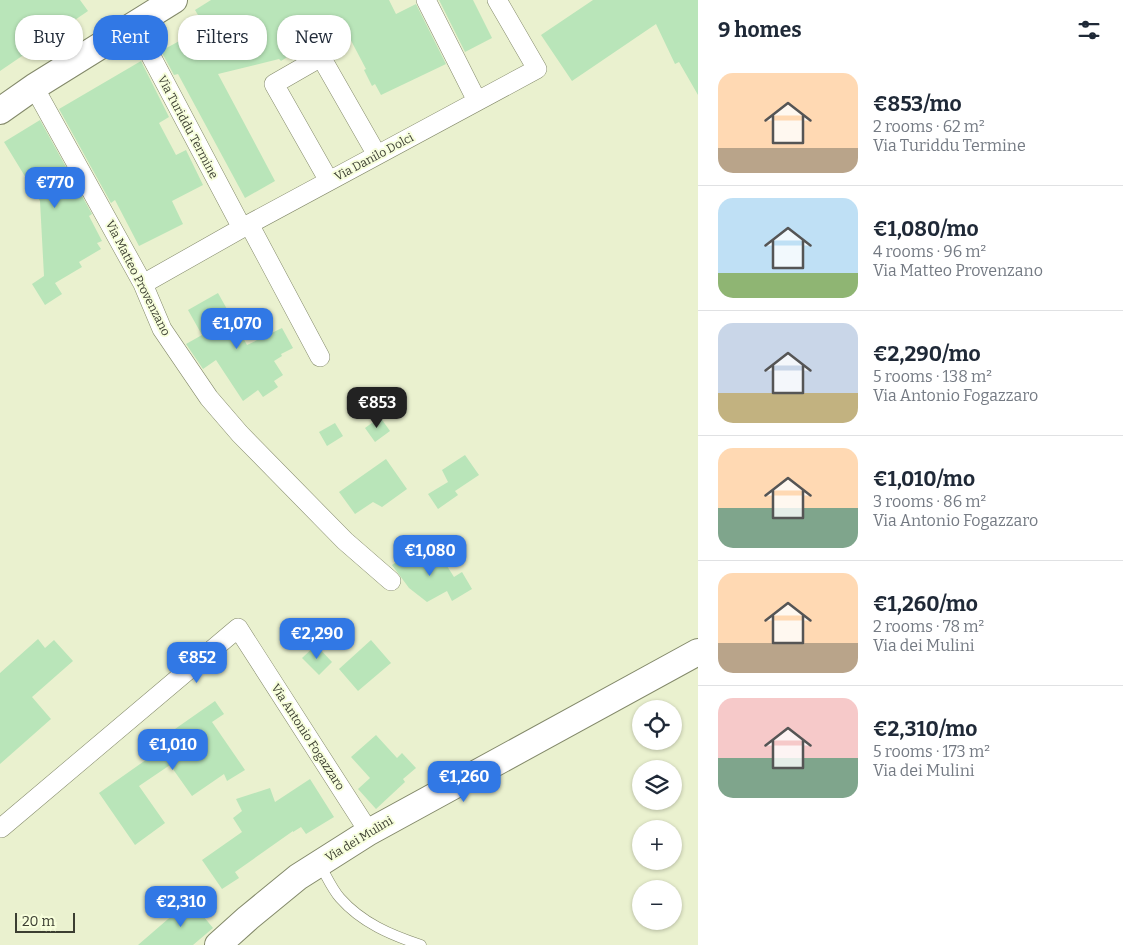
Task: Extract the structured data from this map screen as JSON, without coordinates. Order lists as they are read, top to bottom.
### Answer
{
  "streets": {
    "street": [
      "Via Turiddu Termine",
      "Via Danilo Dolci",
      "Via Matteo Provenzano",
      "Via Antonio Fogazzaro",
      "Via dei Mulini"
    ]
  },
  "crossings": [
    ["Via Turiddu Termine", "Via Danilo Dolci"],
    ["Via Danilo Dolci", "Via Matteo Provenzano"],
    ["Via Antonio Fogazzaro", "Via dei Mulini"]
  ],
  "scale_bar": "20 m",
  "page": {
    "heading": "9 homes",
    "chip": [
      "Buy",
      "Rent",
      "Filters",
      "New"
    ],
    "list": [
      {
        "name": "€853/mo",
        "note": "2 rooms · 62 m² · Via Turiddu Termine"
      },
      {
        "name": "€1,080/mo",
        "note": "4 rooms · 96 m² · Via Matteo Provenzano"
      },
      {
        "name": "€2,290/mo",
        "note": "5 rooms · 138 m² · Via Antonio Fogazzaro"
      },
      {
        "name": "€1,010/mo",
        "note": "3 rooms · 86 m² · Via Antonio Fogazzaro"
      },
      {
        "name": "€1,260/mo",
        "note": "2 rooms · 78 m² · Via dei Mulini"
      },
      {
        "name": "€2,310/mo",
        "note": "5 rooms · 173 m² · Via dei Mulini"
      }
    ],
    "price": [
      "€770",
      "€1,070",
      "€853",
      "€1,080",
      "€2,290",
      "€852",
      "€1,010",
      "€1,260",
      "€2,310"
    ],
    "map_buttons": ["+", "−"],
    "scale": "20 m"
  }
}
